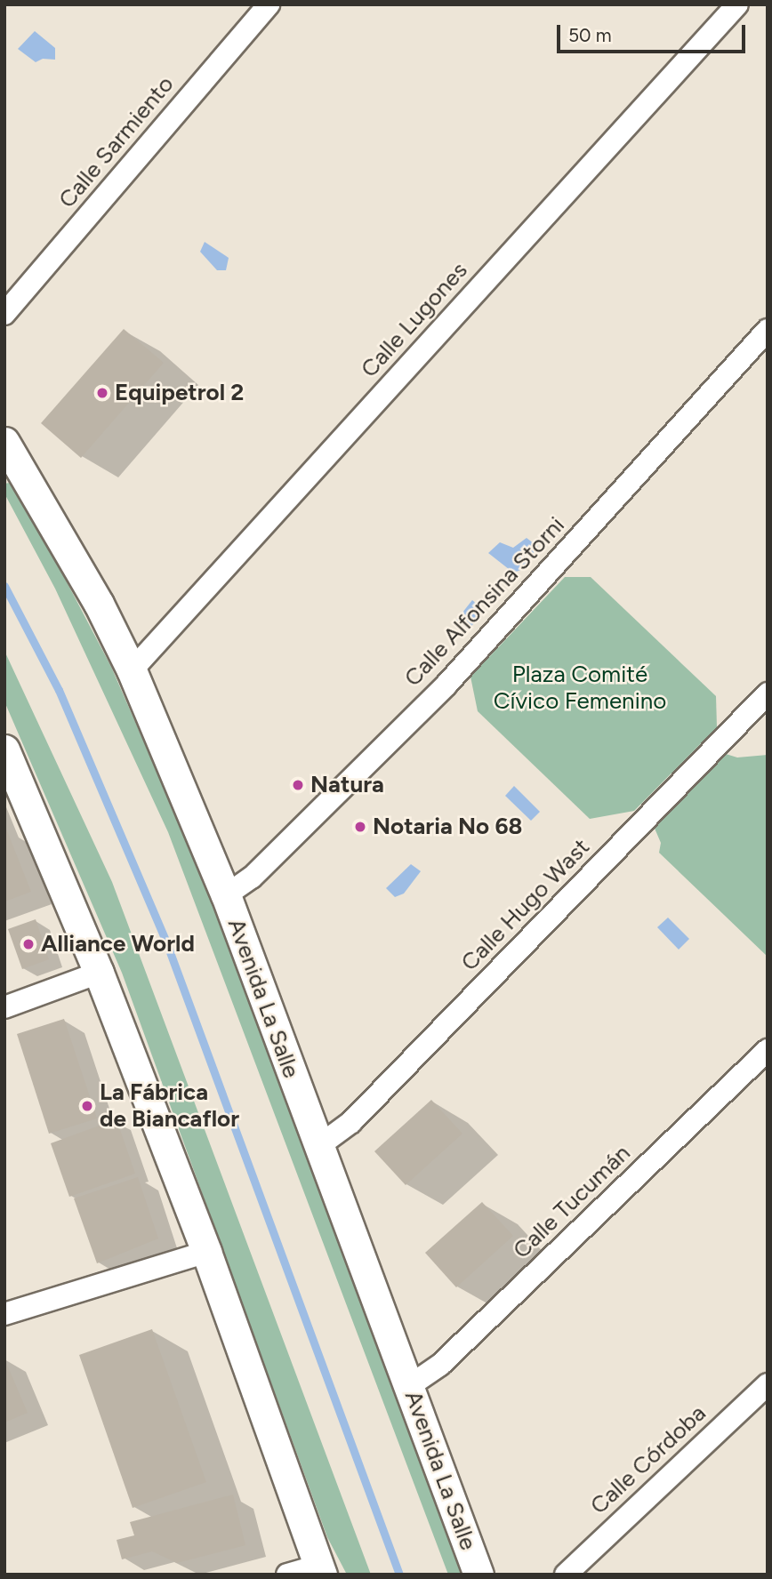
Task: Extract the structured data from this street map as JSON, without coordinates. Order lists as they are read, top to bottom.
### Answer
{
  "streets": {
    "main road": ["Avenida La Salle"],
    "street": [
      "Calle Sarmiento",
      "Calle Lugones",
      "Calle Alfonsina Storni",
      "Calle Hugo Wast",
      "Calle Tucumán",
      "Calle Córdoba"
    ]
  },
  "crossings": [
    ["Calle Lugones", "Avenida La Salle"],
    ["Calle Alfonsina Storni", "Avenida La Salle"],
    ["Calle Hugo Wast", "Avenida La Salle"],
    ["Avenida La Salle", "Calle Tucumán"]
  ],
  "parks": ["Plaza Comité Cívico Femenino"],
  "places": [
    "Equipetrol 2",
    "Natura",
    "Notaria No 68",
    "Alliance World",
    "La Fábrica de Biancaflor"
  ],
  "scale_bar": "50 m"
}
